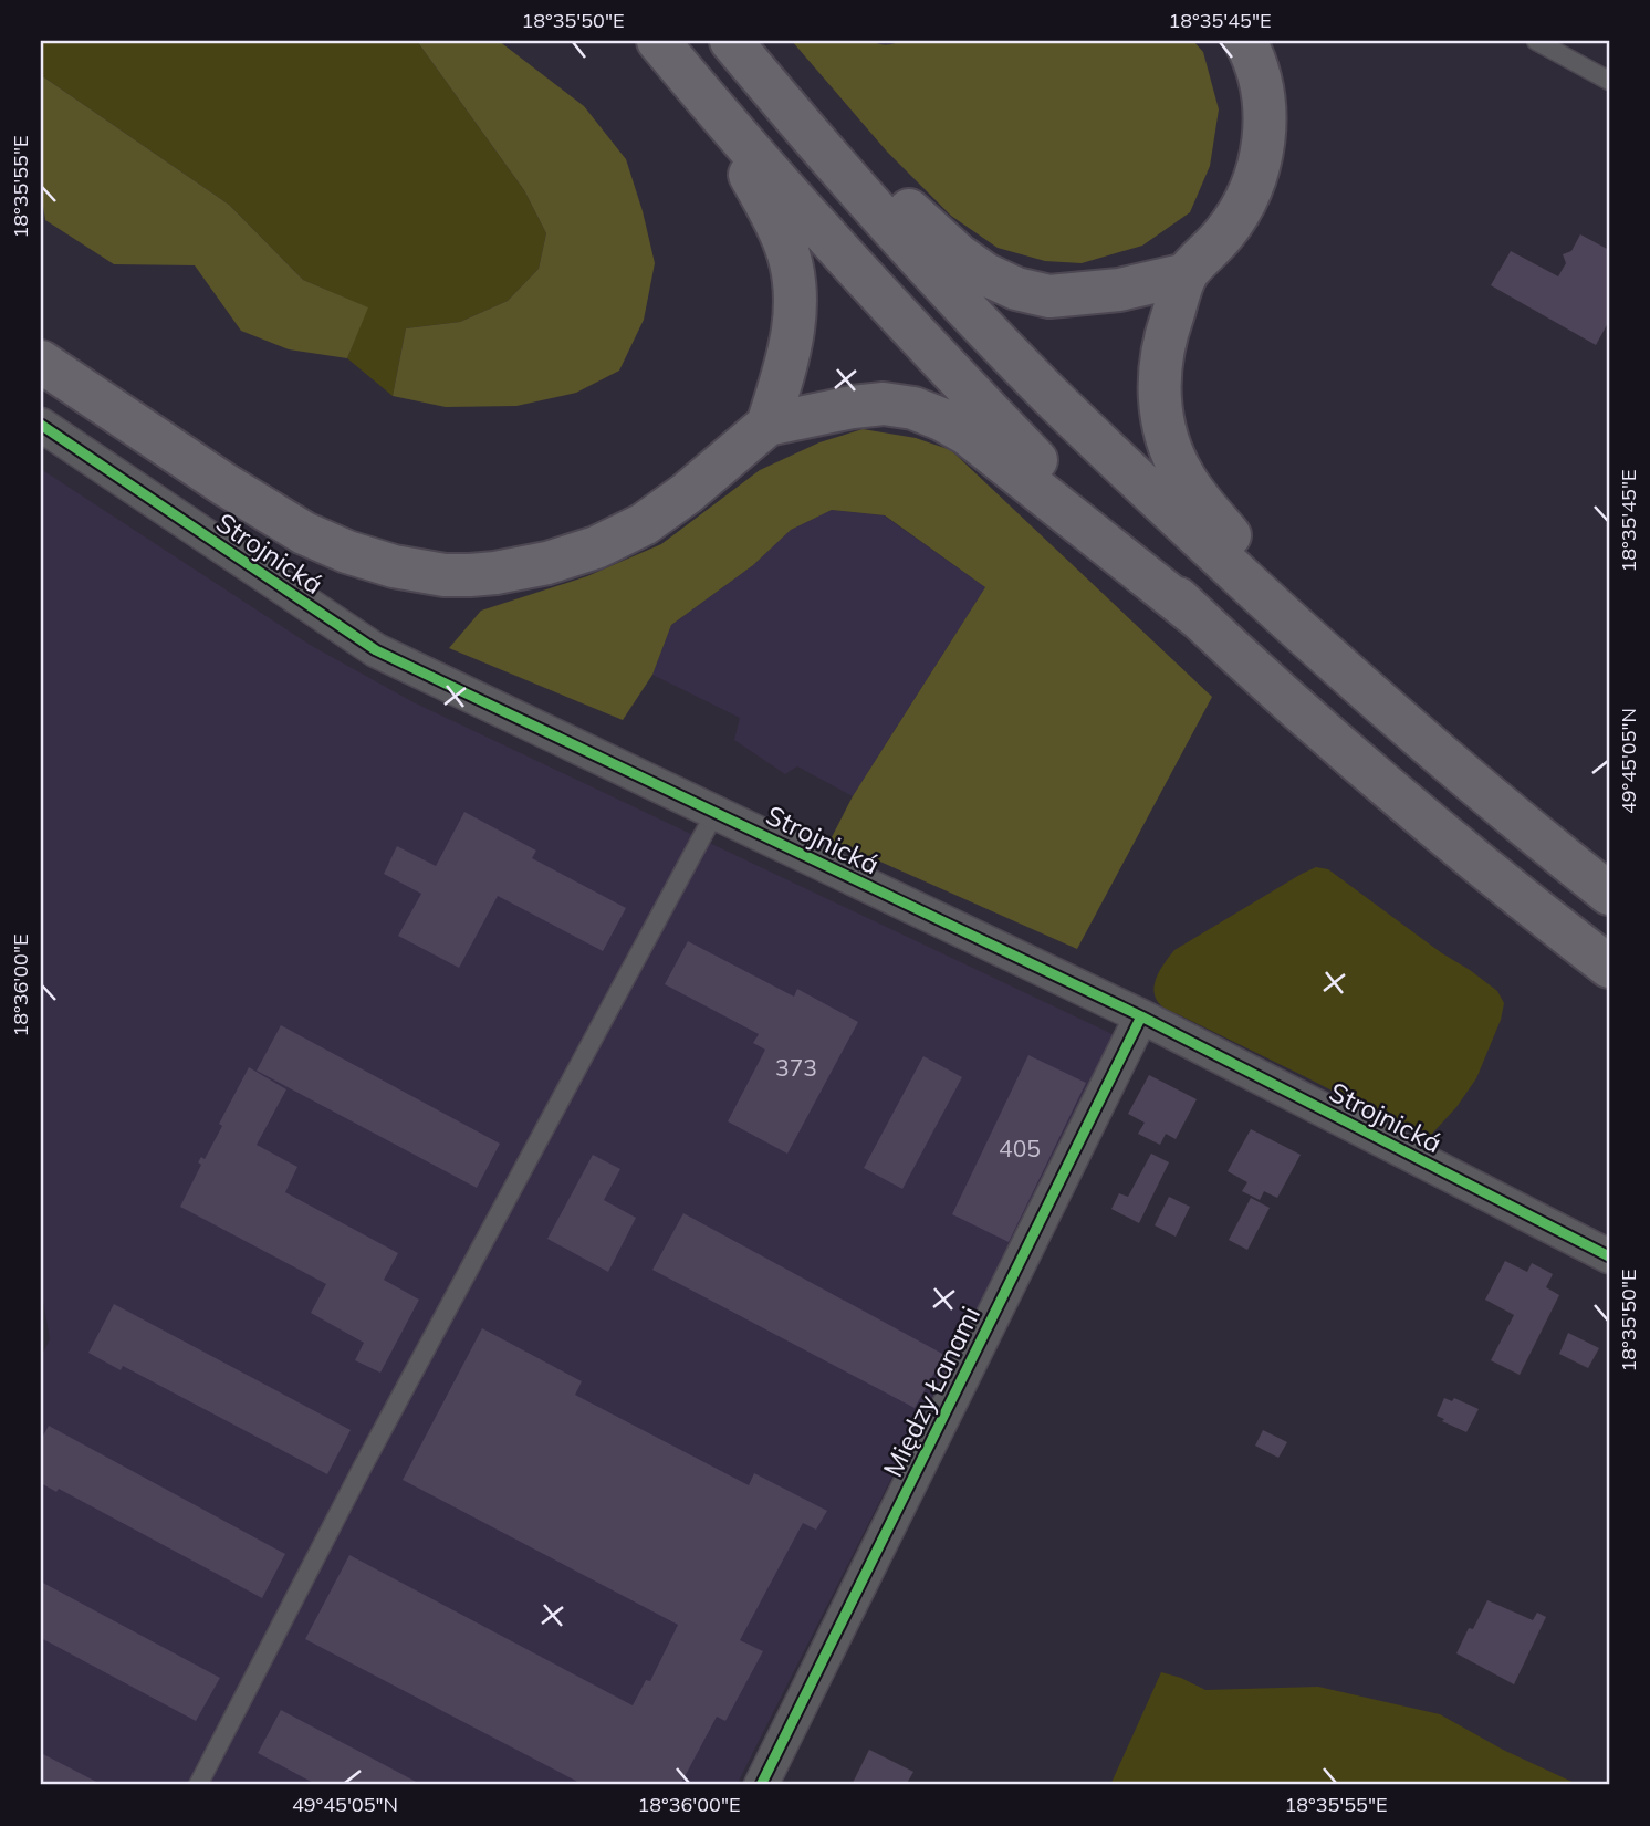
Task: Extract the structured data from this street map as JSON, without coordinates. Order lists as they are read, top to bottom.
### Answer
{
  "streets": {
    "street": ["Strojnická", "Między Łanami"]
  },
  "crossings": [
    ["Strojnická", "Między Łanami"]
  ],
  "house_numbers": ["373", "405"],
  "coordinates": [
    "18°35'50\"E",
    "18°35'45\"E",
    "18°35'55\"E",
    "49°45'05\"N",
    "18°36'00\"E"
  ]
}
